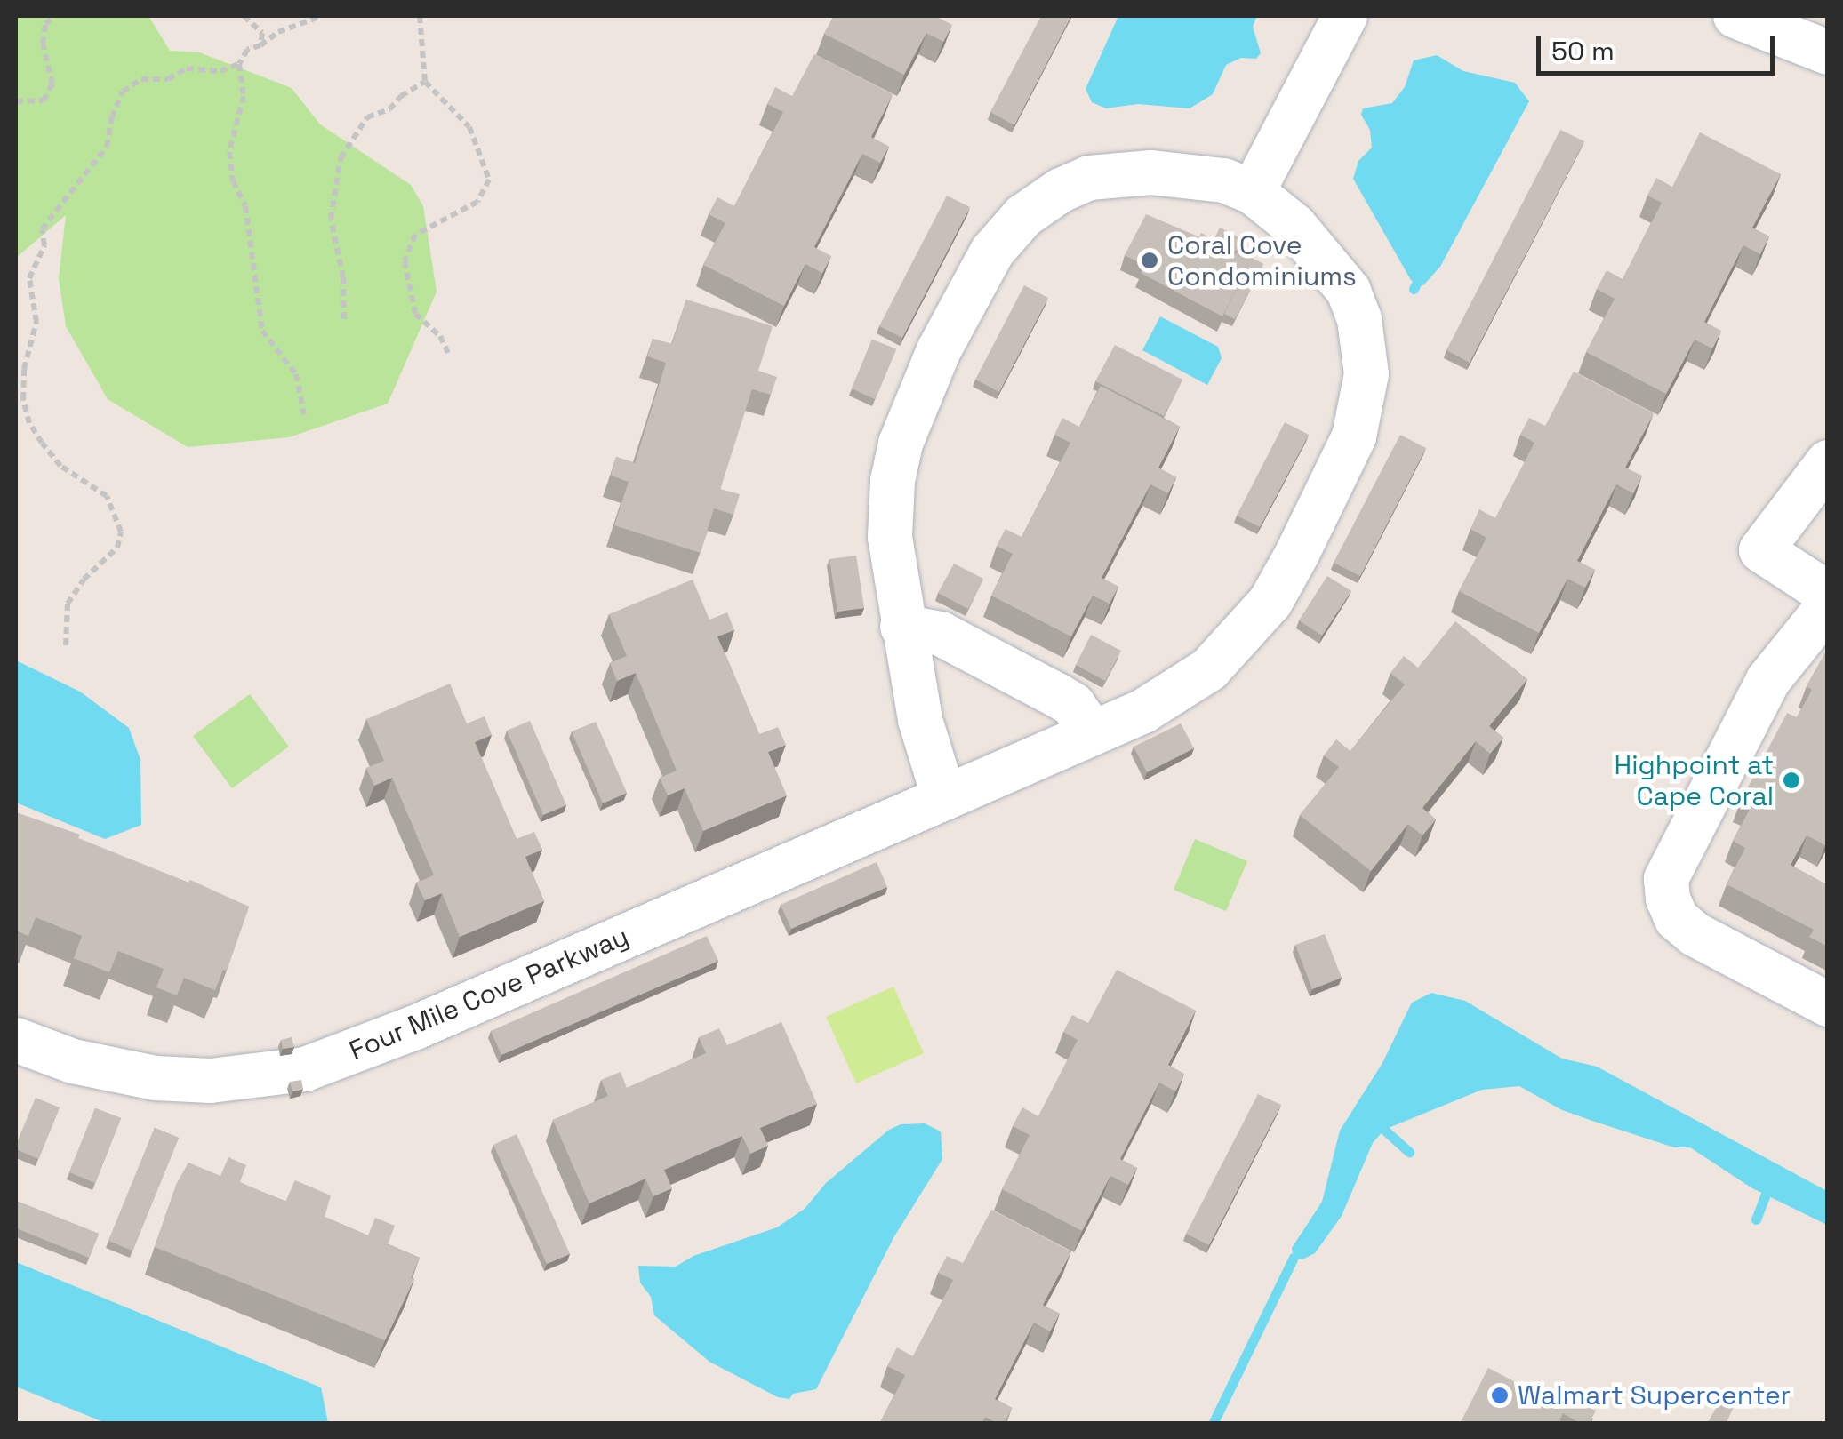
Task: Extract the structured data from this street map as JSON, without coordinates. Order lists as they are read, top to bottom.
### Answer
{
  "streets": {
    "street": ["Four Mile Cove Parkway"]
  },
  "places": ["Coral Cove Condominiums", "Highpoint at Cape Coral", "Walmart Supercenter"],
  "scale_bar": "50 m"
}
